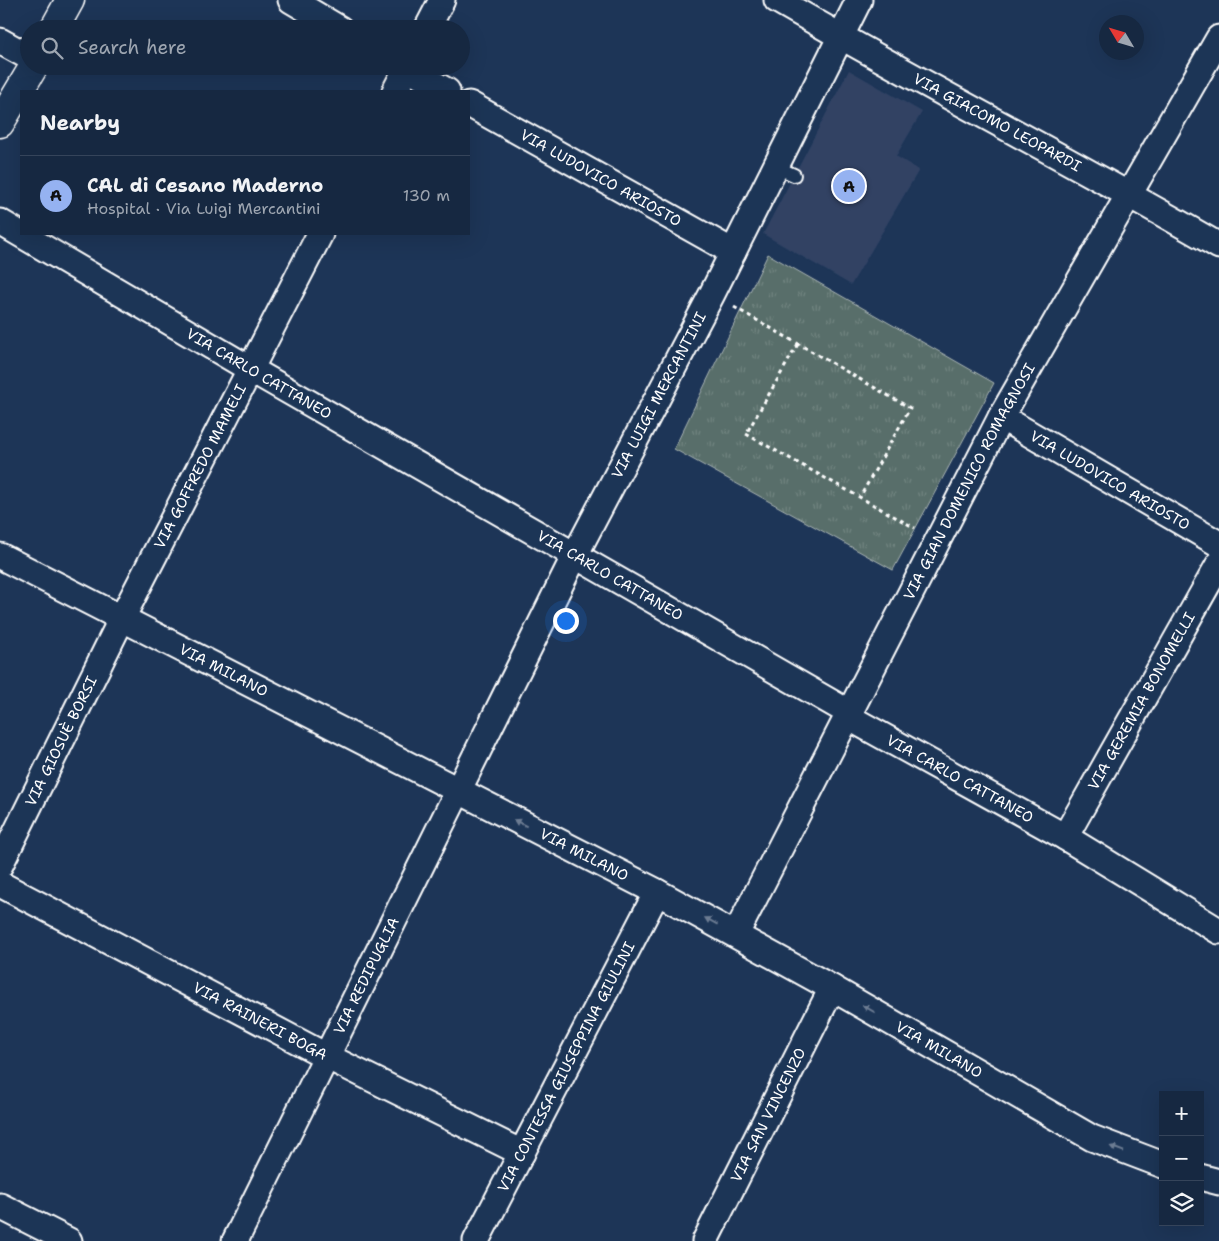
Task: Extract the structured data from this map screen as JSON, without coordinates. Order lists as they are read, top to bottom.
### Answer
{
  "streets": {
    "street": [
      "VIA GIACOMO LEOPARDI",
      "VIA LUDOVICO ARIOSTO",
      "VIA CARLO CATTANEO",
      "VIA LUIGI MERCANTINI",
      "VIA GOFFREDO MAMELI",
      "VIA GIAN DOMENICO ROMAGNOSI",
      "VIA MILANO",
      "VIA GEREMIA BONOMELLI",
      "VIA GIOSUÈ BORSI",
      "VIA REDIPUGLIA",
      "VIA RAINERI BOGA",
      "VIA CONTESSA GIUSEPPINA GIULINI",
      "VIA SAN VINCENZO"
    ]
  },
  "crossings": [
    ["VIA GIACOMO LEOPARDI", "VIA LUIGI MERCANTINI"],
    ["VIA GIACOMO LEOPARDI", "VIA GIAN DOMENICO ROMAGNOSI"],
    ["VIA LUDOVICO ARIOSTO", "VIA LUIGI MERCANTINI"],
    ["VIA LUDOVICO ARIOSTO", "VIA GIAN DOMENICO ROMAGNOSI"],
    ["VIA CARLO CATTANEO", "VIA LUIGI MERCANTINI"],
    ["VIA CARLO CATTANEO", "VIA GOFFREDO MAMELI"],
    ["VIA CARLO CATTANEO", "VIA GIAN DOMENICO ROMAGNOSI"],
    ["VIA CARLO CATTANEO", "VIA GEREMIA BONOMELLI"],
    ["VIA LUIGI MERCANTINI", "VIA MILANO"],
    ["VIA LUIGI MERCANTINI", "VIA REDIPUGLIA"],
    ["VIA GOFFREDO MAMELI", "VIA MILANO"],
    ["VIA GOFFREDO MAMELI", "VIA GIOSUÈ BORSI"],
    ["VIA GIAN DOMENICO ROMAGNOSI", "VIA MILANO"],
    ["VIA MILANO", "VIA GIOSUÈ BORSI"],
    ["VIA MILANO", "VIA REDIPUGLIA"],
    ["VIA MILANO", "VIA CONTESSA GIUSEPPINA GIULINI"],
    ["VIA MILANO", "VIA SAN VINCENZO"],
    ["VIA REDIPUGLIA", "VIA RAINERI BOGA"],
    ["VIA RAINERI BOGA", "VIA CONTESSA GIUSEPPINA GIULINI"]
  ],
  "one_way": ["VIA MILANO"],
  "north": "top left",
  "page": {
    "search": "Search here",
    "heading": "Nearby",
    "list": [
      {
        "mark": "A",
        "name": "CAL di Cesano Maderno",
        "note": "Hospital · Via Luigi Mercantini",
        "value": "130 m"
      }
    ],
    "pins": "A",
    "map_buttons": ["+", "−"]
  }
}
